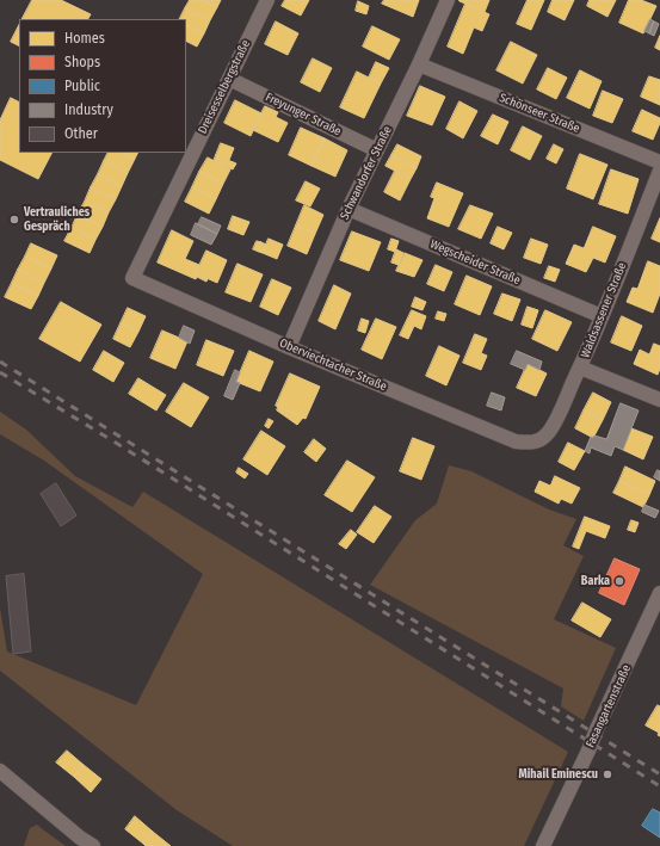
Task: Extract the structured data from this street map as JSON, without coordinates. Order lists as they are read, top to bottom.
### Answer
{
  "streets": {
    "street": [
      "Dreisesselbergstraße",
      "Schönseer Straße",
      "Freyunger Straße",
      "Schwandorfer Straße",
      "Wegscheider Straße",
      "Waldsassener Straße",
      "Oberviechtacher Straße",
      "Fasangartenstraße"
    ]
  },
  "crossings": [
    ["Dreisesselbergstraße", "Freyunger Straße"],
    ["Dreisesselbergstraße", "Oberviechtacher Straße"],
    ["Schönseer Straße", "Schwandorfer Straße"],
    ["Freyunger Straße", "Schwandorfer Straße"],
    ["Schwandorfer Straße", "Wegscheider Straße"],
    ["Schwandorfer Straße", "Oberviechtacher Straße"],
    ["Wegscheider Straße", "Waldsassener Straße"],
    ["Waldsassener Straße", "Oberviechtacher Straße"]
  ],
  "places": ["Vertrauliches Gespräch", "Barka", "Mihail Eminescu"],
  "legend": [
    "Homes",
    "Shops",
    "Public",
    "Industry",
    "Other"
  ]
}
